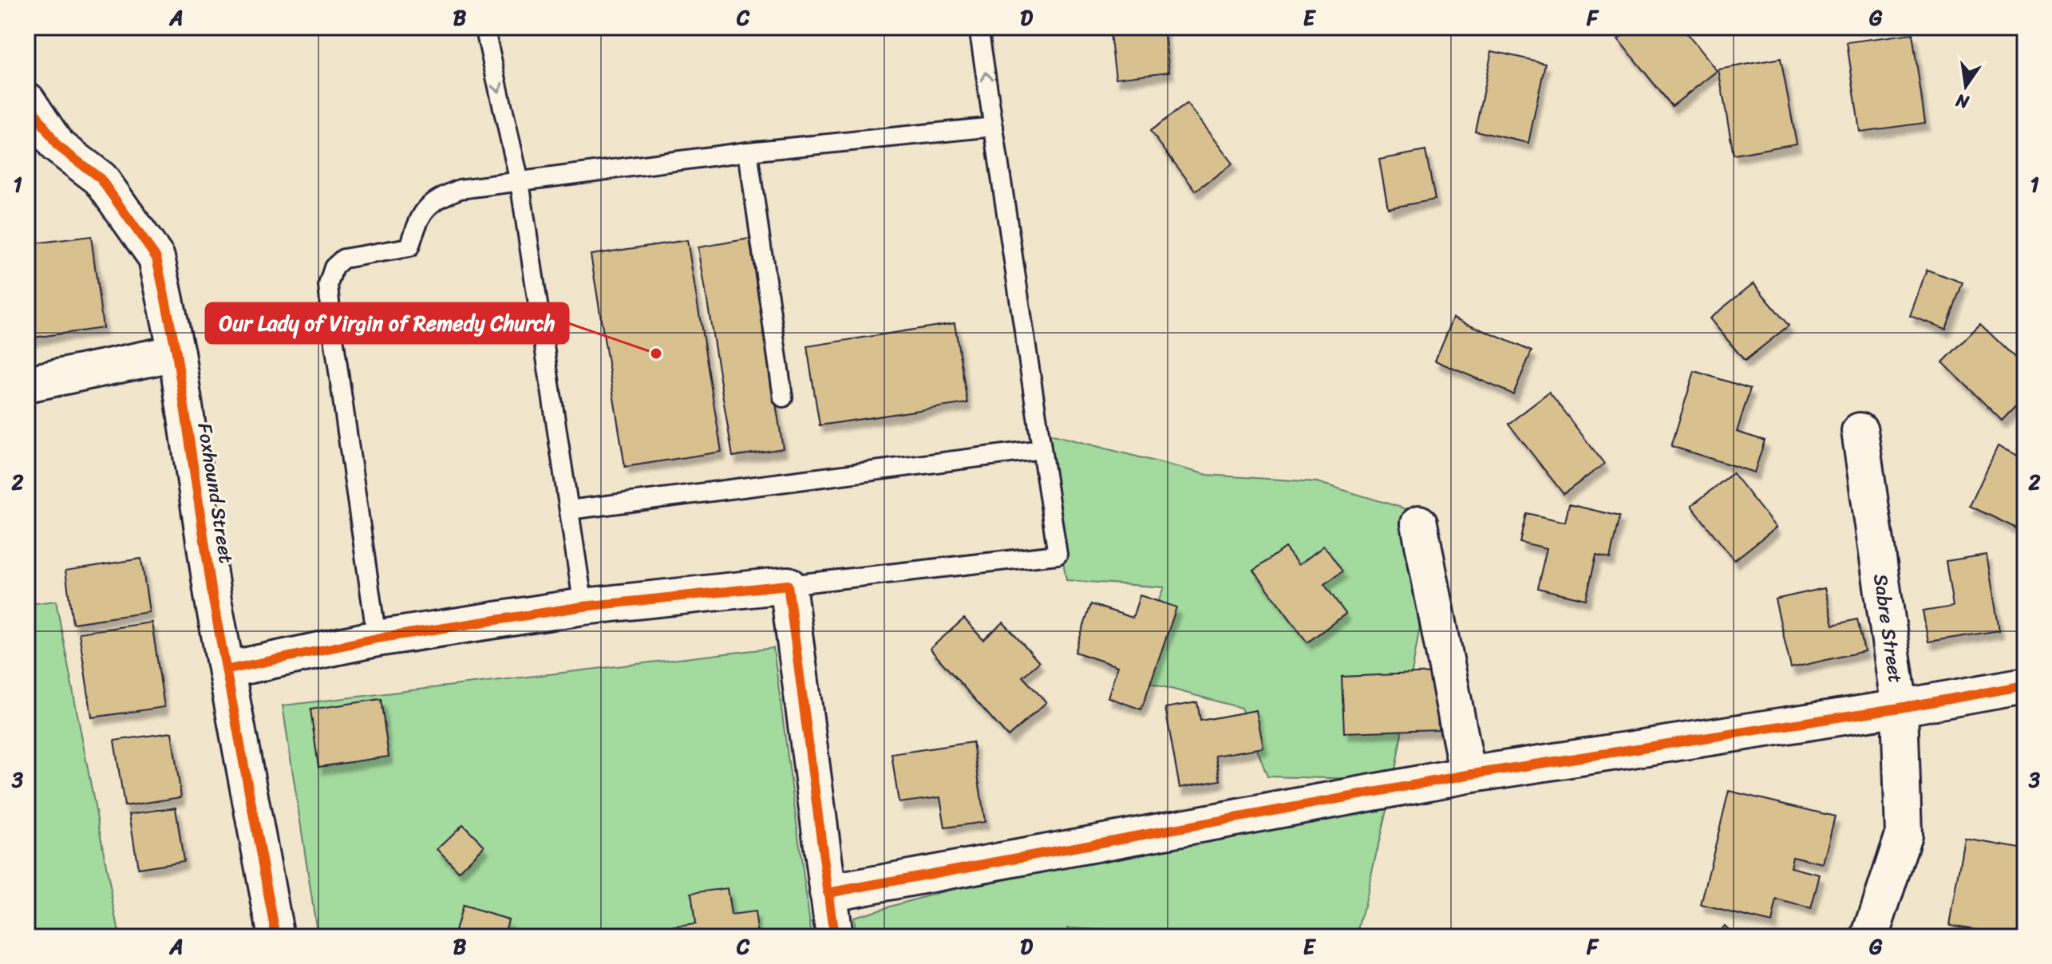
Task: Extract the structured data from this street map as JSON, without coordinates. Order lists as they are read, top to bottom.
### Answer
{
  "streets": {
    "street": ["Foxhound Street", "Sabre Street"]
  },
  "places": ["Our Lady of Virgin of Remedy Church"],
  "north": "bottom",
  "grid": {
    "columns": [
      "A",
      "B",
      "C",
      "D",
      "E",
      "F",
      "G"
    ],
    "rows": ["1", "2", "3"]
  }
}
